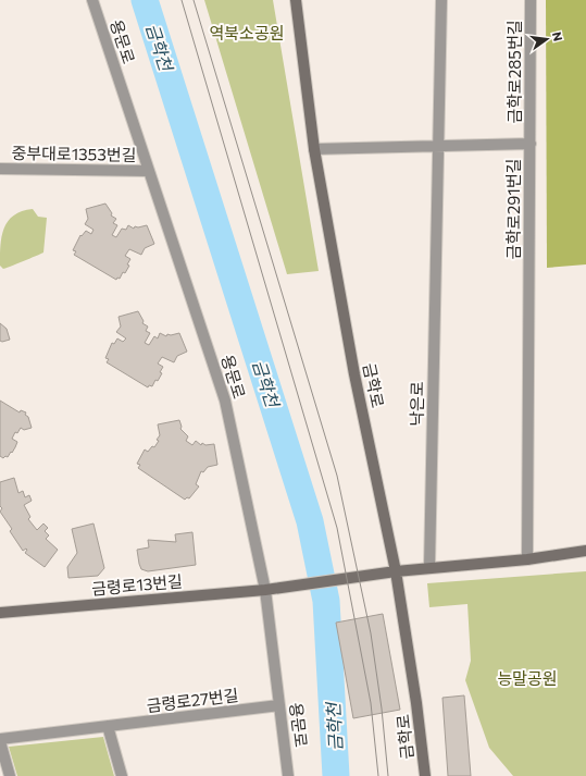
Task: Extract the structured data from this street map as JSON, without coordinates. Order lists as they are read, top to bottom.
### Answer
{
  "streets": {
    "main road": ["금학로", "금령로13번길"],
    "street": [
      "용문로",
      "금학로285번길",
      "중부대로1353번길",
      "금학로291번길",
      "낙은로",
      "금령로27번길"
    ]
  },
  "crossings": [
    ["용문로", "중부대로1353번길"],
    ["용문로", "금령로13번길"],
    ["용문로", "금령로27번길"],
    ["금학로285번길", "금학로291번길"],
    ["금학로291번길", "금학로"],
    ["금학로291번길", "낙은로"],
    ["금학로", "금령로13번길"]
  ],
  "water": ["금학천"],
  "parks": ["역북소공원", "능말공원"],
  "north": "right"
}
